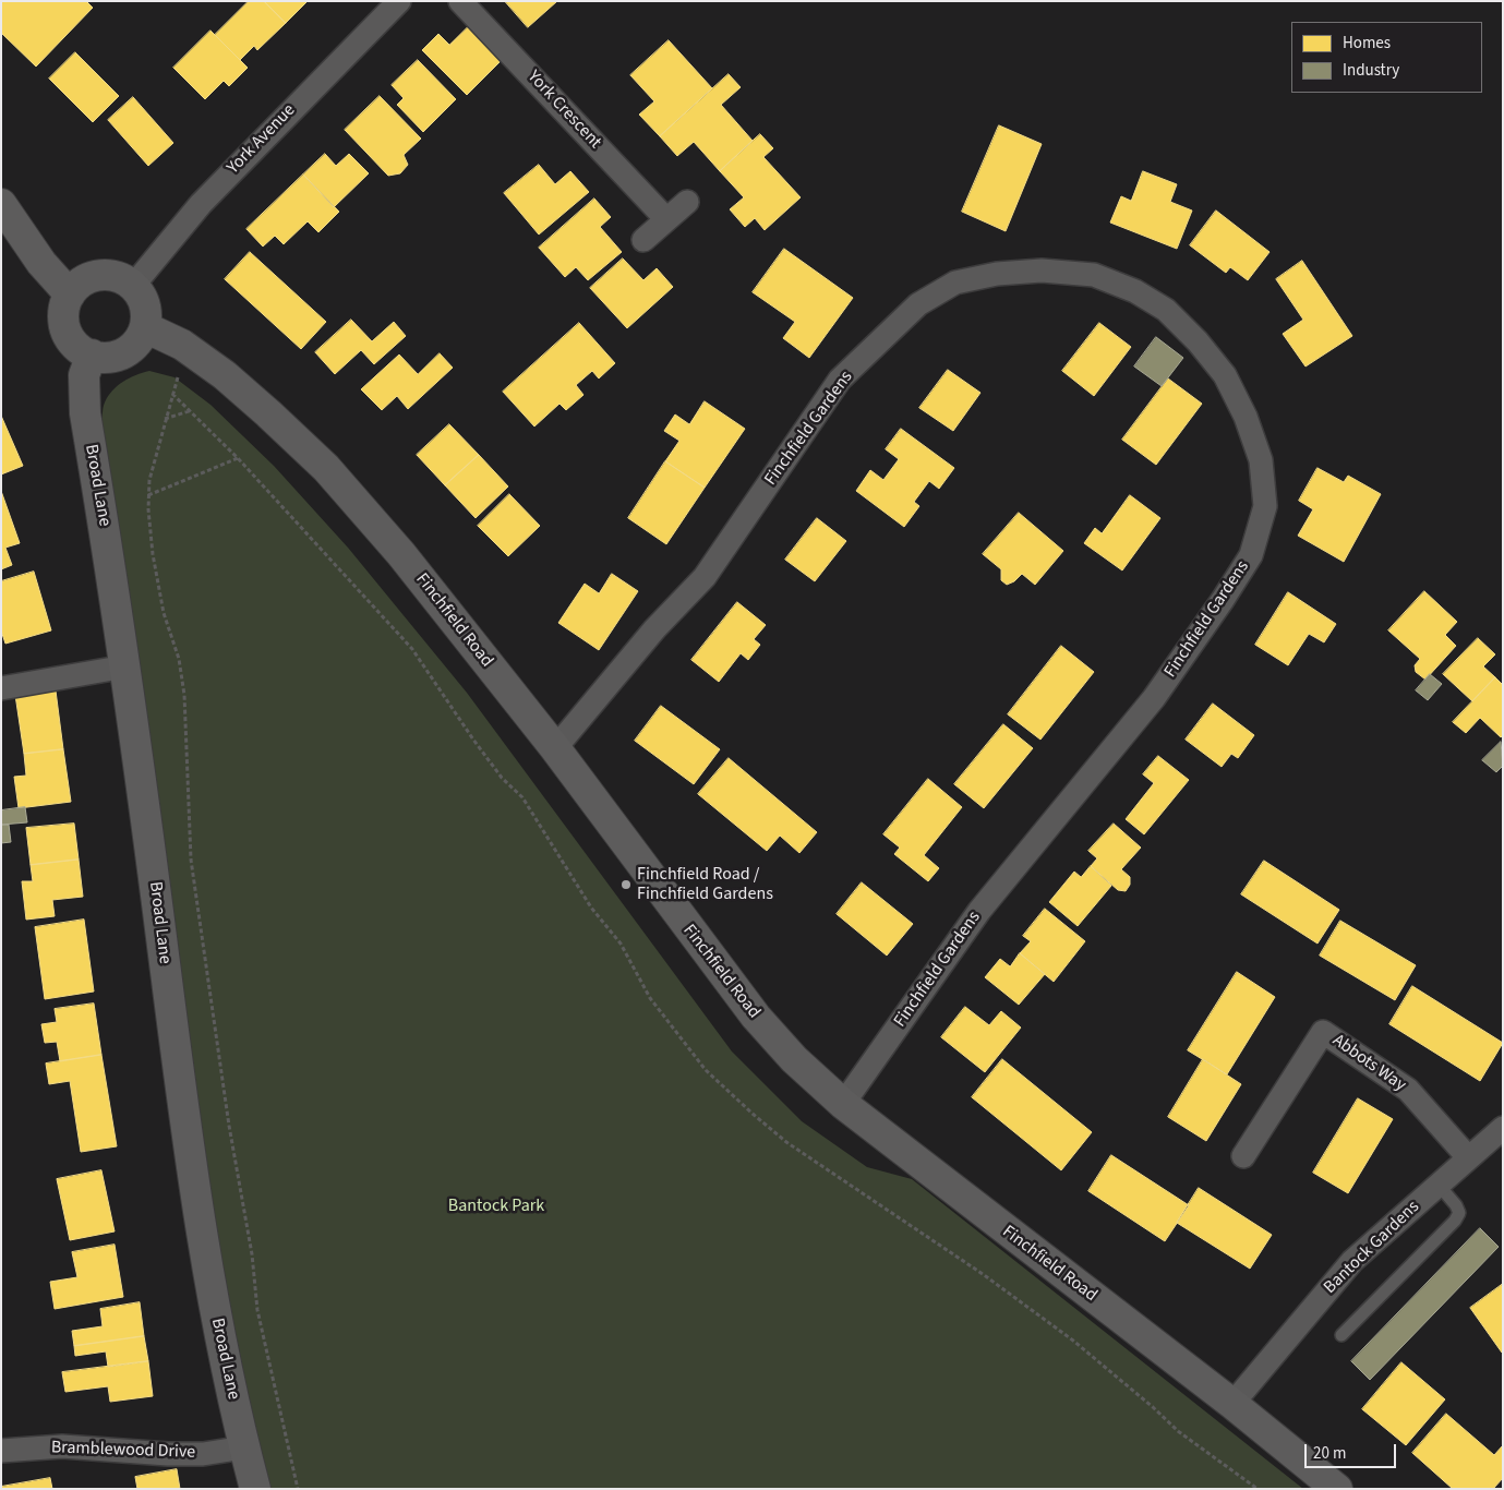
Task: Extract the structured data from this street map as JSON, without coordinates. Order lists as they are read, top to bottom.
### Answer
{
  "streets": {
    "street": [
      "York Crescent",
      "York Avenue",
      "Finchfield Gardens",
      "Broad Lane",
      "Finchfield Road",
      "Abbots Way",
      "Bantock Gardens",
      "Bramblewood Drive"
    ]
  },
  "crossings": [
    ["York Avenue", "Broad Lane"],
    ["York Avenue", "Finchfield Road"],
    ["Finchfield Gardens", "Finchfield Road"],
    ["Broad Lane", "Finchfield Road"],
    ["Broad Lane", "Bramblewood Drive"],
    ["Finchfield Road", "Bantock Gardens"],
    ["Abbots Way", "Bantock Gardens"]
  ],
  "parks": ["Bantock Park"],
  "places": ["Finchfield Road / Finchfield Gardens"],
  "legend": ["Homes", "Industry"],
  "scale_bar": "20 m"
}
